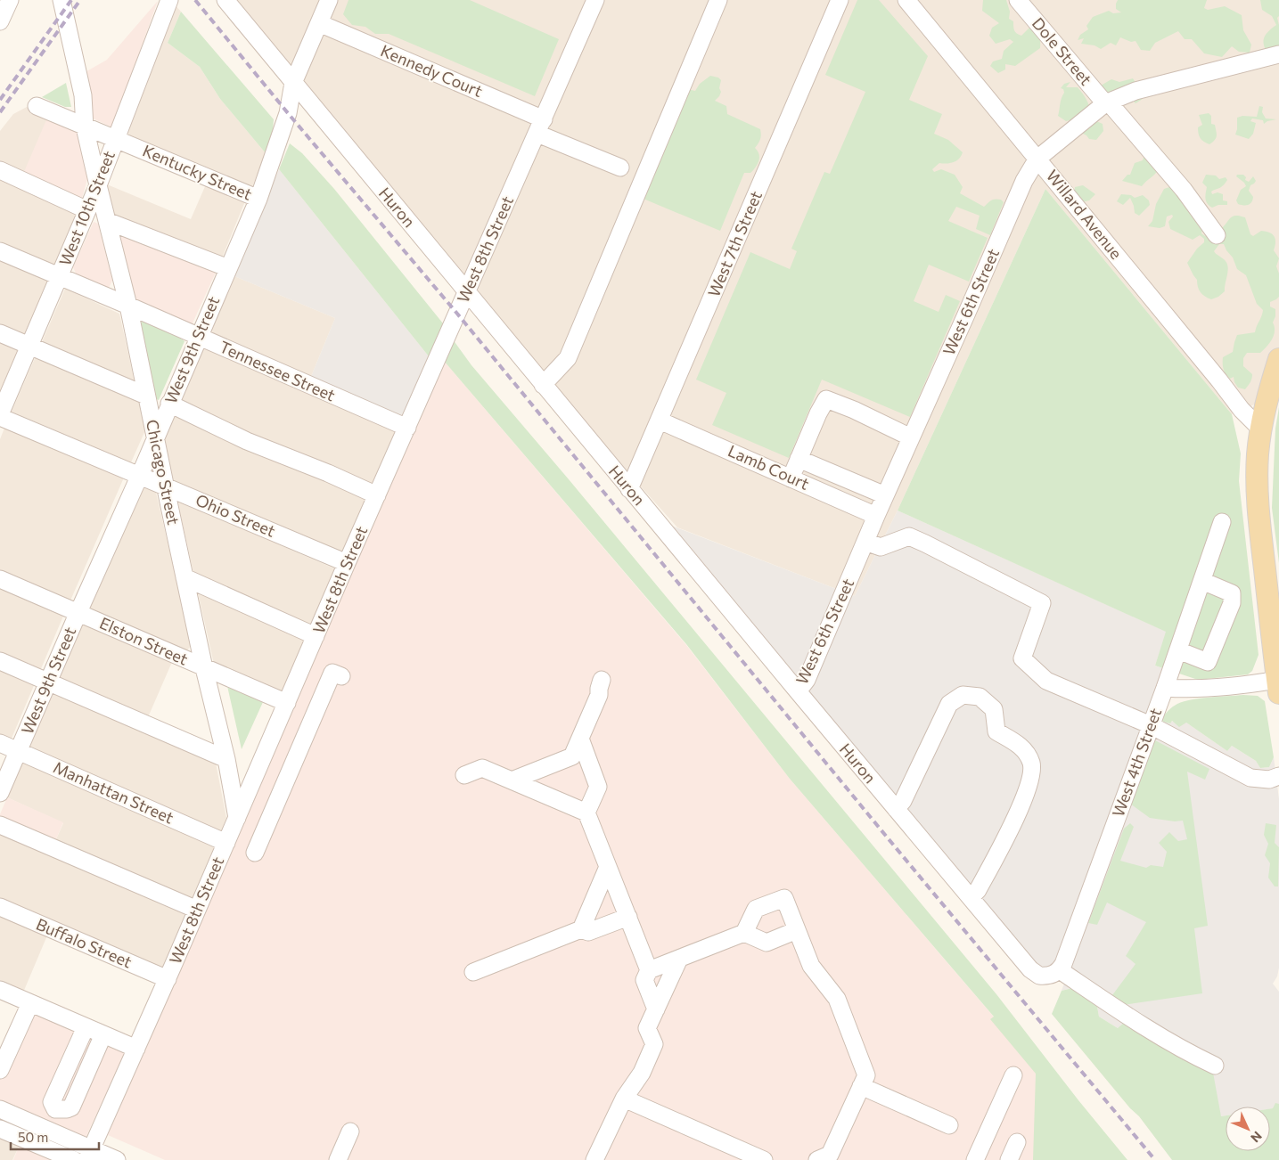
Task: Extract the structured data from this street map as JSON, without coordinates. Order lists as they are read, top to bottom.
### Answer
{
  "streets": {
    "street": [
      "Dole Street",
      "Kennedy Court",
      "Kentucky Street",
      "Huron",
      "West 10th Street",
      "Willard Avenue",
      "West 7th Street",
      "West 8th Street",
      "West 6th Street",
      "West 9th Street",
      "Tennessee Street",
      "Lamb Court",
      "Chicago Street",
      "Ohio Street",
      "Elston Street",
      "West 4th Street",
      "Manhattan Street",
      "Buffalo Street"
    ]
  },
  "crossings": [
    ["Dole Street", "West 6th Street"],
    ["Kennedy Court", "West 8th Street"],
    ["Kennedy Court", "West 9th Street"],
    ["Kentucky Street", "West 10th Street"],
    ["Kentucky Street", "West 9th Street"],
    ["Kentucky Street", "Chicago Street"],
    ["Huron", "West 7th Street"],
    ["Huron", "West 8th Street"],
    ["Huron", "West 6th Street"],
    ["Huron", "West 9th Street"],
    ["Huron", "West 4th Street"],
    ["West 10th Street", "Tennessee Street"],
    ["West 10th Street", "Chicago Street"],
    ["West 10th Street", "Ohio Street"],
    ["Willard Avenue", "West 6th Street"],
    ["West 7th Street", "Lamb Court"],
    ["West 8th Street", "Tennessee Street"],
    ["West 8th Street", "Chicago Street"],
    ["West 8th Street", "Ohio Street"],
    ["West 8th Street", "Elston Street"],
    ["West 8th Street", "Manhattan Street"],
    ["West 8th Street", "Buffalo Street"],
    ["West 6th Street", "Lamb Court"],
    ["West 9th Street", "Tennessee Street"],
    ["West 9th Street", "Chicago Street"],
    ["West 9th Street", "Ohio Street"],
    ["West 9th Street", "Elston Street"],
    ["West 9th Street", "Manhattan Street"],
    ["Tennessee Street", "Chicago Street"],
    ["Chicago Street", "Ohio Street"],
    ["Chicago Street", "Elston Street"]
  ],
  "scale_bar": "50 m",
  "north": "bottom right"
}
